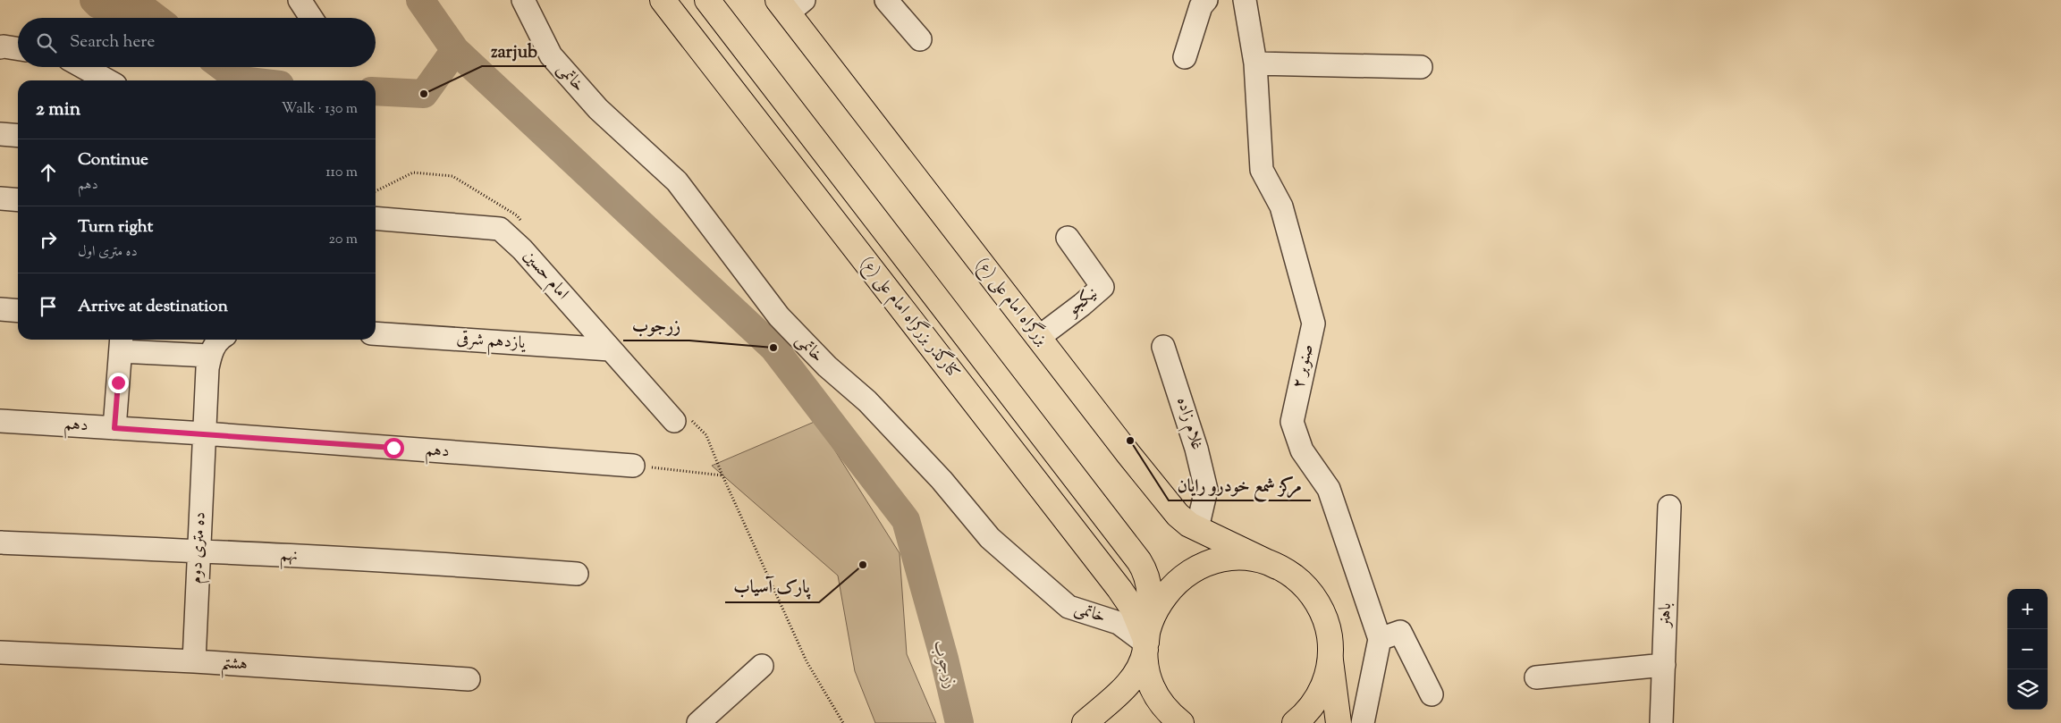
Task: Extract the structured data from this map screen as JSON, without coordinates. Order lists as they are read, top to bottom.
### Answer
{
  "streets": {
    "main road": ["بزرگراه امام علی (ع)", "کنارگذر بزرگراه امام علی (ع)"],
    "street": [
      "خاتمی",
      "امام حسین",
      "نیکجو",
      "یازدهم شرقی",
      "صنوبر ۲",
      "غلام زاده",
      "دهم",
      "ده متری دوم",
      "نهم",
      "باهنر",
      "هشتم"
    ]
  },
  "crossings": [
    ["خاتمی", "کنارگذر بزرگراه امام علی (ع)"],
    ["امام حسین", "یازدهم شرقی"],
    ["بزرگراه امام علی (ع)", "نیکجو"],
    ["بزرگراه امام علی (ع)", "غلام زاده"],
    ["دهم", "ده متری دوم"],
    ["ده متری دوم", "نهم"],
    ["ده متری دوم", "هشتم"]
  ],
  "water": ["زرجوب"],
  "places": [
    "zarjub",
    "زرجوب",
    "مرکز شمع خودرو رایان",
    "پارک آسیاب"
  ],
  "page": {
    "search": "Search here",
    "heading": ["2 min", "Walk · 130 m"],
    "list": [
      ["Continue", "دهم", "110 m"],
      ["Turn right", "ده متری اول", "20 m"],
      "Arrive at destination"
    ],
    "map_buttons": ["+", "−"]
  }
}
